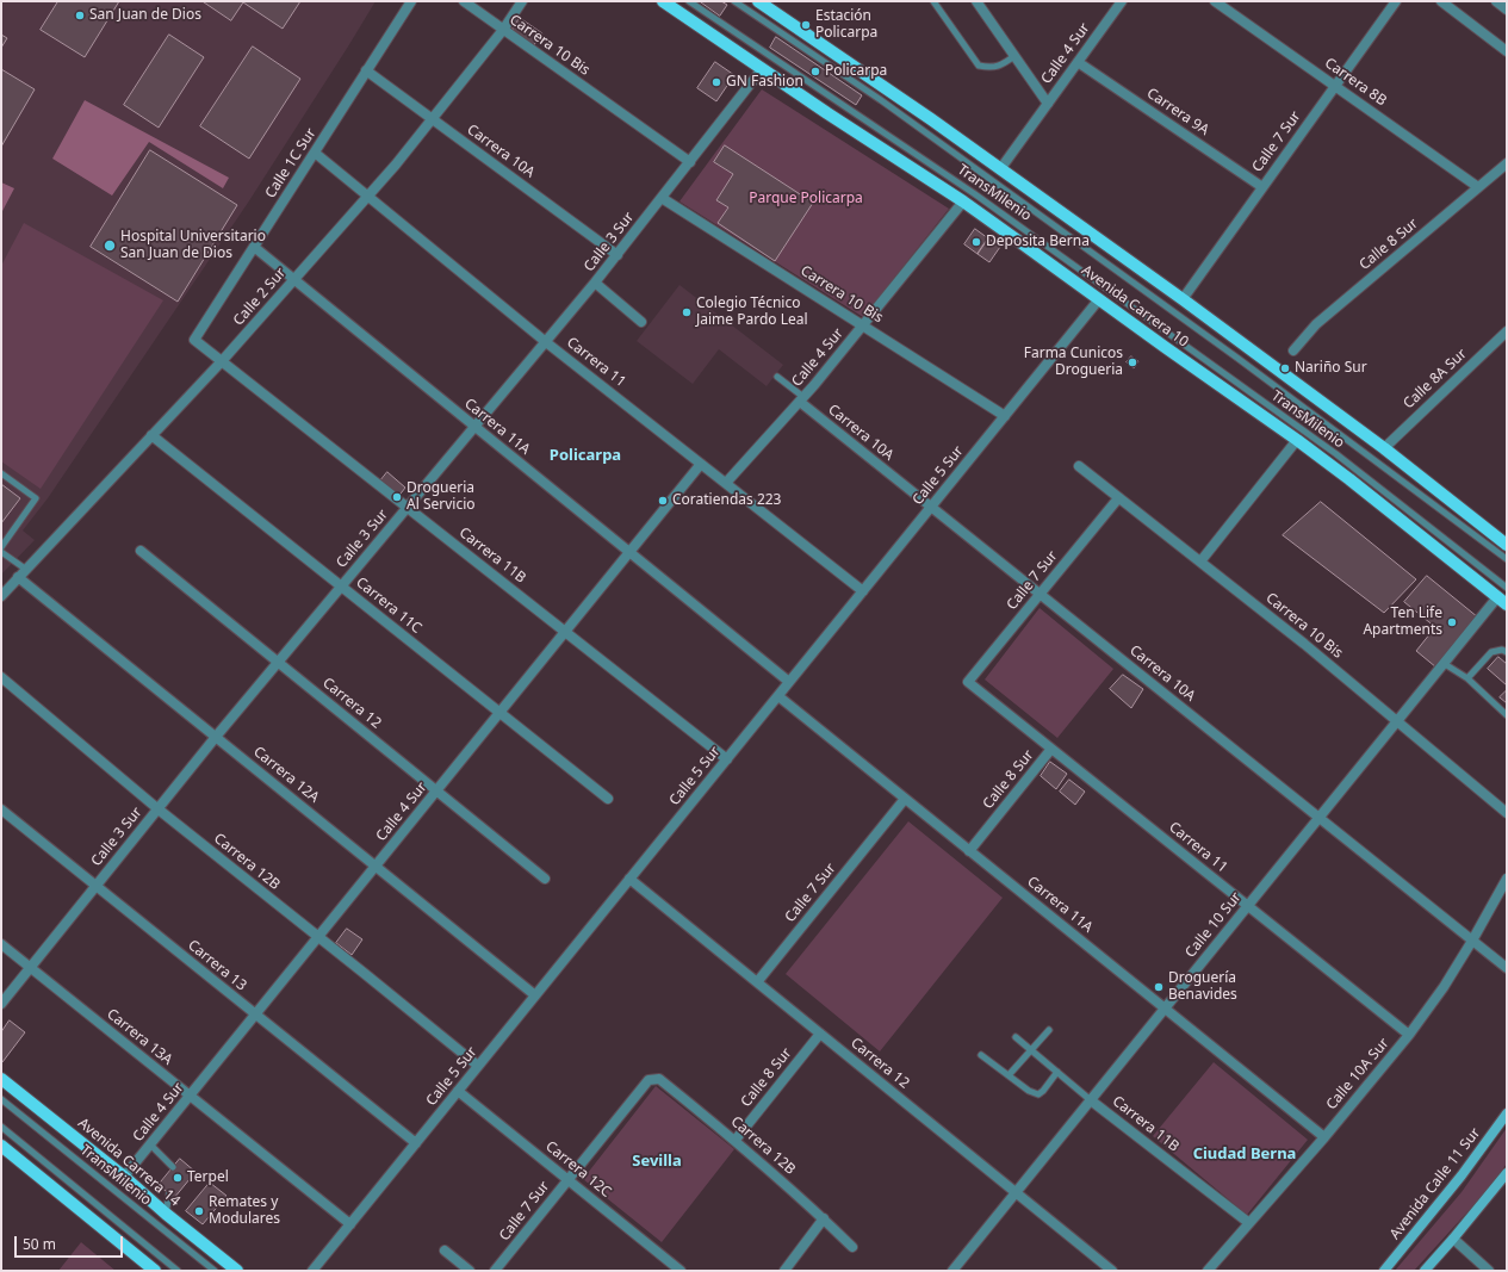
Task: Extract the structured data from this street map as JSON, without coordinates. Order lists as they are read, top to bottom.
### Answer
{
  "streets": {
    "main road": ["Avenida Carrera 10", "Avenida Carrera 14", "Avenida Calle 11 Sur"],
    "street": [
      "Carrera 10 Bis",
      "Calle 4 Sur",
      "Carrera 8B",
      "Carrera 9A",
      "Calle 7 Sur",
      "Carrera 10A",
      "Calle 1C Sur",
      "Calle 3 Sur",
      "Calle 8 Sur",
      "Calle 2 Sur",
      "Carrera 11",
      "Calle 8A Sur",
      "Carrera 11A",
      "Calle 5 Sur",
      "Carrera 11B",
      "Carrera 11C",
      "Carrera 12",
      "Carrera 12A",
      "Carrera 12B",
      "Calle 10 Sur",
      "Carrera 13",
      "Carrera 13A",
      "Calle 10A Sur",
      "Carrera 12C"
    ],
    "lane": ["TransMilenio"]
  },
  "crossings": [
    ["Carrera 10 Bis", "Calle 4 Sur"],
    ["Carrera 10 Bis", "Calle 7 Sur"],
    ["Carrera 10 Bis", "Calle 3 Sur"],
    ["Carrera 10 Bis", "Calle 2 Sur"],
    ["Carrera 10 Bis", "Calle 5 Sur"],
    ["Carrera 10 Bis", "Calle 10 Sur"],
    ["Calle 4 Sur", "Carrera 9A"],
    ["Calle 4 Sur", "Carrera 10A"],
    ["Calle 4 Sur", "Avenida Carrera 10"],
    ["Calle 4 Sur", "Carrera 11"],
    ["Calle 4 Sur", "Carrera 11A"],
    ["Calle 4 Sur", "Carrera 11B"],
    ["Calle 4 Sur", "Carrera 11C"],
    ["Calle 4 Sur", "Carrera 12"],
    ["Calle 4 Sur", "Carrera 12A"],
    ["Calle 4 Sur", "Carrera 12B"],
    ["Calle 4 Sur", "Carrera 13"],
    ["Calle 4 Sur", "Carrera 13A"],
    ["Calle 4 Sur", "Avenida Carrera 14"],
    ["Carrera 8B", "Calle 7 Sur"],
    ["Carrera 8B", "Calle 8 Sur"],
    ["Carrera 9A", "Calle 7 Sur"],
    ["Calle 7 Sur", "Carrera 10A"],
    ["Calle 7 Sur", "Carrera 11"],
    ["Calle 7 Sur", "Carrera 11A"],
    ["Calle 7 Sur", "Carrera 12"],
    ["Calle 7 Sur", "Carrera 12B"],
    ["Calle 7 Sur", "Carrera 12C"],
    ["Carrera 10A", "Calle 1C Sur"],
    ["Carrera 10A", "Calle 3 Sur"],
    ["Carrera 10A", "Calle 2 Sur"],
    ["Carrera 10A", "Calle 5 Sur"],
    ["Carrera 10A", "Calle 10 Sur"],
    ["Carrera 10A", "Calle 10A Sur"],
    ["Calle 1C Sur", "Carrera 11"],
    ["Calle 1C Sur", "Carrera 11A"],
    ["Calle 1C Sur", "Carrera 11B"],
    ["Calle 3 Sur", "Avenida Carrera 10"],
    ["Calle 3 Sur", "Carrera 11"],
    ["Calle 3 Sur", "Carrera 11A"],
    ["Calle 3 Sur", "Carrera 11B"],
    ["Calle 3 Sur", "Carrera 11C"],
    ["Calle 3 Sur", "Carrera 12"],
    ["Calle 3 Sur", "Carrera 12A"],
    ["Calle 3 Sur", "Carrera 12B"],
    ["Calle 3 Sur", "Carrera 13"],
    ["Calle 3 Sur", "Carrera 13A"],
    ["Calle 8 Sur", "Carrera 11"],
    ["Calle 8 Sur", "Carrera 11A"],
    ["Calle 8 Sur", "Carrera 12"],
    ["Calle 8 Sur", "Carrera 12B"],
    ["Calle 2 Sur", "Carrera 11"],
    ["Calle 2 Sur", "Carrera 11A"],
    ["Calle 2 Sur", "Carrera 11B"],
    ["Calle 2 Sur", "Carrera 11C"],
    ["Calle 2 Sur", "Carrera 12A"],
    ["Avenida Carrera 10", "Calle 5 Sur"],
    ["Avenida Carrera 10", "Calle 10 Sur"],
    ["Carrera 11", "Calle 5 Sur"],
    ["Carrera 11", "Calle 10 Sur"],
    ["Carrera 11", "Calle 10A Sur"],
    ["Carrera 11A", "Calle 5 Sur"],
    ["Carrera 11A", "Calle 10 Sur"],
    ["Carrera 11A", "Calle 10A Sur"],
    ["Calle 5 Sur", "Carrera 11B"],
    ["Calle 5 Sur", "Carrera 12"],
    ["Calle 5 Sur", "Carrera 12A"],
    ["Calle 5 Sur", "Carrera 12B"],
    ["Calle 5 Sur", "Carrera 13"],
    ["Calle 5 Sur", "Carrera 13A"],
    ["Calle 5 Sur", "Carrera 12C"],
    ["Carrera 11B", "Calle 10 Sur"],
    ["Carrera 11B", "Calle 10A Sur"],
    ["Carrera 12", "Calle 10 Sur"]
  ],
  "districts": ["Policarpa", "Ciudad Berna", "Sevilla"],
  "parks": ["Parque Policarpa"],
  "places": [
    "San Juan de Dios",
    "Estación Policarpa",
    "Policarpa",
    "GN Fashion",
    "Deposita Berna",
    "Hospital Universitario San Juan de Dios",
    "Colegio Técnico Jaime Pardo Leal",
    "Farma Cunicos Drogueria",
    "Nariño Sur",
    "Drogueria Al Servicio",
    "Coratiendas 223",
    "Ten Life Apartments",
    "Droguería Benavides",
    "Terpel",
    "Remates y Modulares"
  ],
  "scale_bar": "50 m"
}
